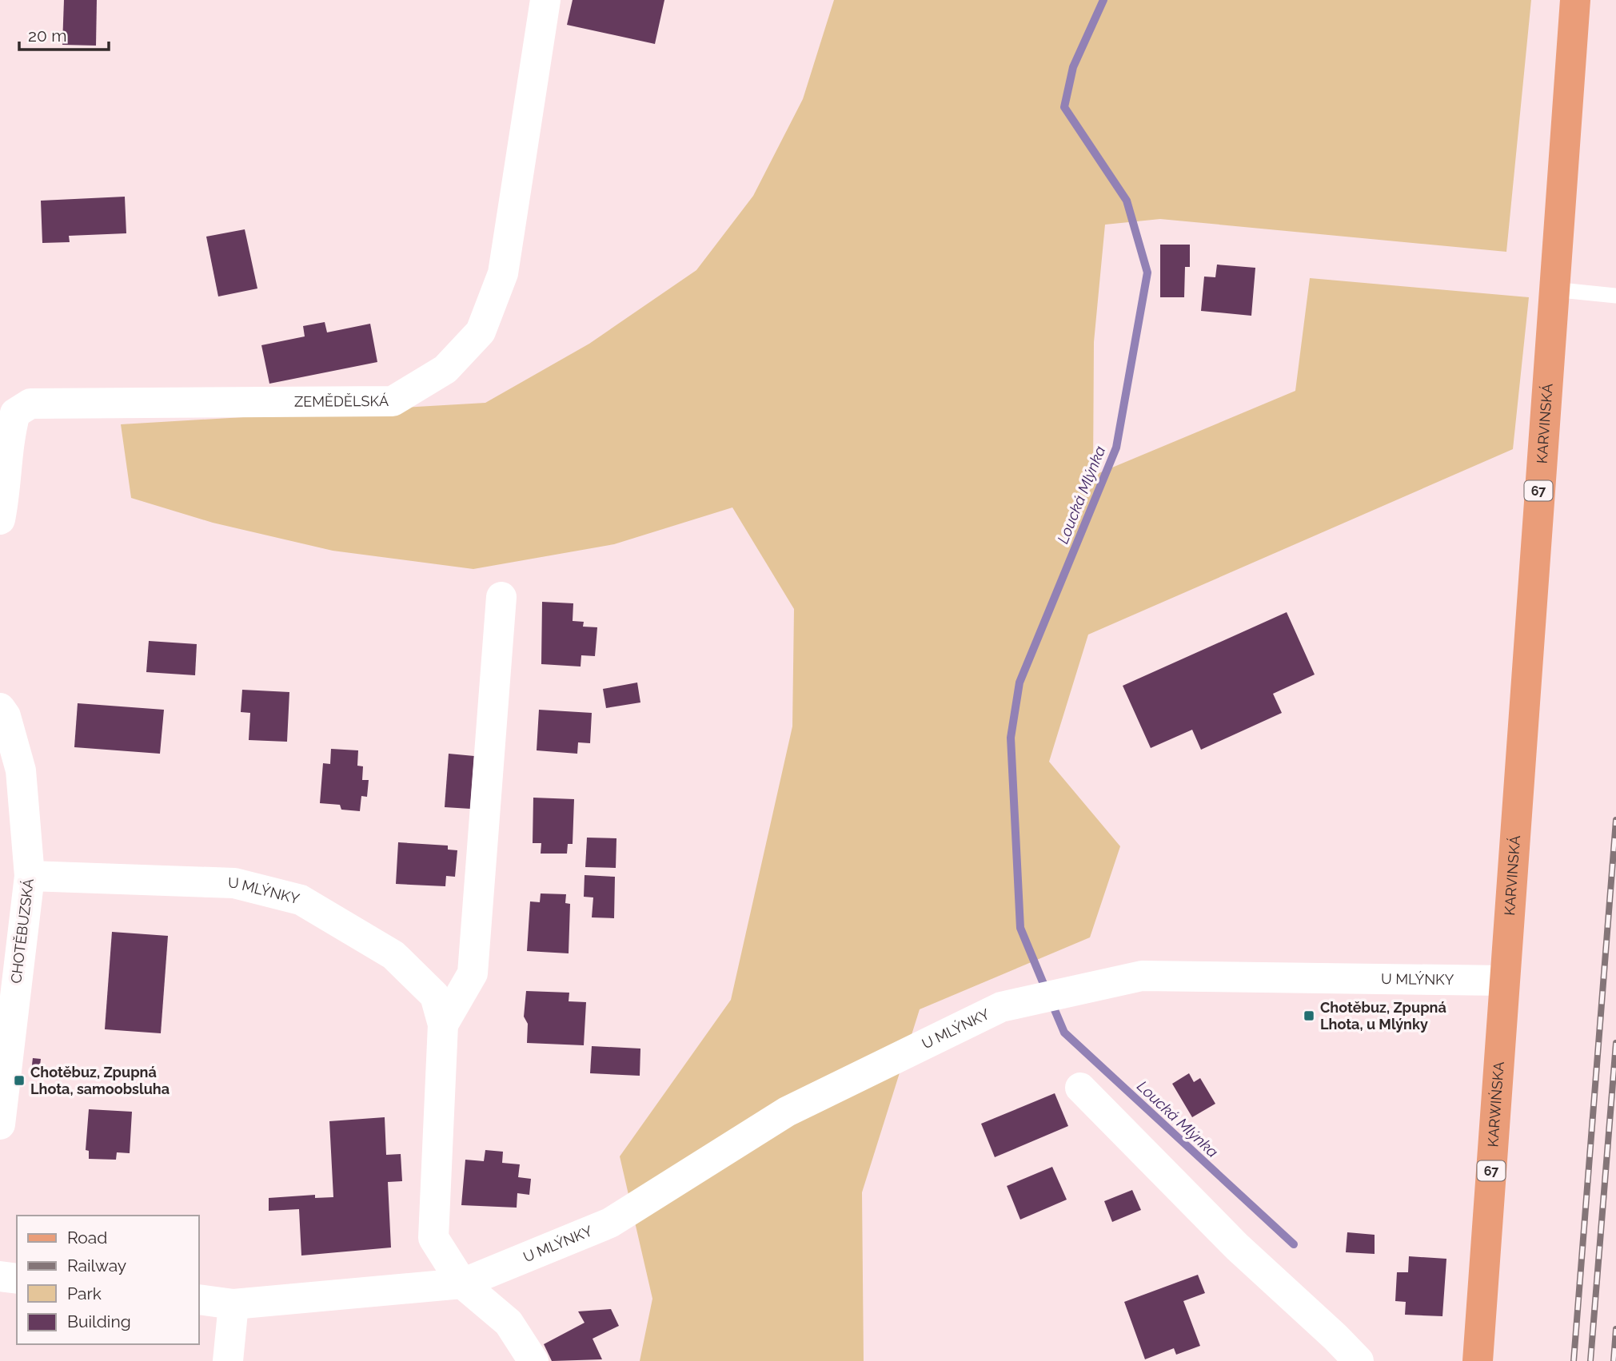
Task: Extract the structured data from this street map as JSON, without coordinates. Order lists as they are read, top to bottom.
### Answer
{
  "streets": {
    "main road": ["KARVINSKÁ", "67", "KARWIŃSKA"],
    "street": ["ZEMĚDĚLSKÁ", "U MLÝNKY", "CHOTĚBUZSKÁ"]
  },
  "crossings": [
    ["KARVINSKÁ", "U MLÝNKY"],
    ["KARVINSKÁ", "KARWIŃSKA"],
    ["U MLÝNKY", "CHOTĚBUZSKÁ"],
    ["U MLÝNKY", "KARWIŃSKA"]
  ],
  "water": ["Loucká Mlýnka"],
  "places": {
    "transit": ["Chotěbuz, Zpupná Lhota, u Mlýnky", "Chotěbuz, Zpupná Lhota, samoobsluha"]
  },
  "legend": [
    "Road",
    "Railway",
    "Park",
    "Building"
  ],
  "scale_bar": "20 m"
}
